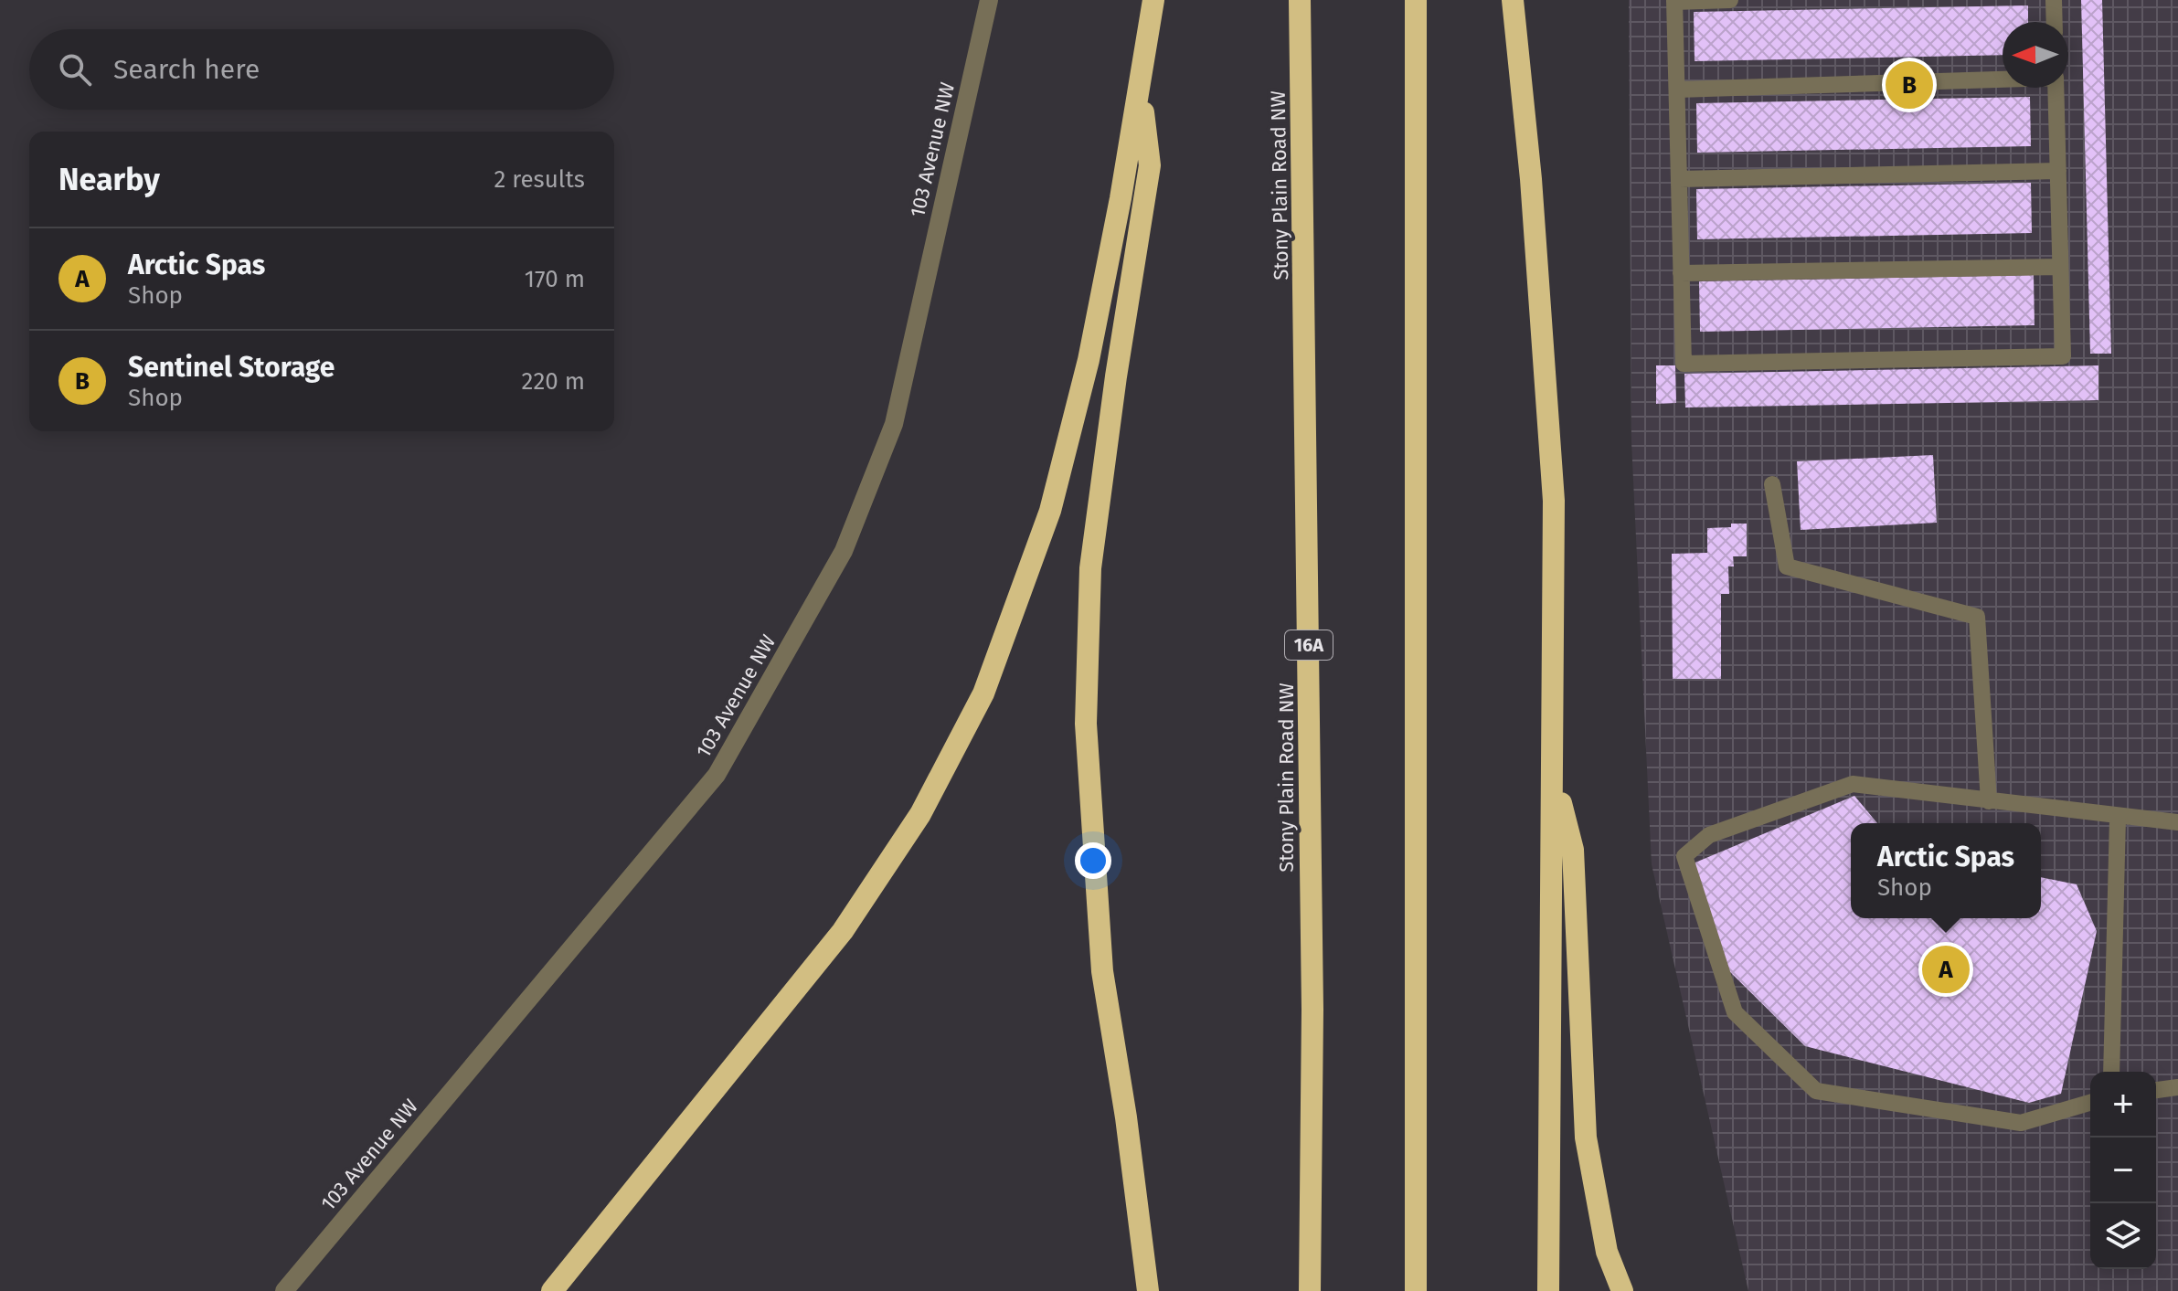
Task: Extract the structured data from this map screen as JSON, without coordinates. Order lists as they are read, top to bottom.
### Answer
{
  "streets": {
    "highway": ["Stony Plain Road NW", "16A"],
    "street": ["103 Avenue NW"]
  },
  "north": "left",
  "page": {
    "search": "Search here",
    "pins": ["B", "A"],
    "heading": ["Nearby", "2 results"],
    "list": [
      {
        "mark": "A",
        "name": "Arctic Spas",
        "note": "Shop",
        "value": "170 m"
      },
      {
        "mark": "B",
        "name": "Sentinel Storage",
        "note": "Shop",
        "value": "220 m"
      }
    ],
    "popup": ["Arctic Spas", "Shop"],
    "map_buttons": ["+", "−"]
  }
}
